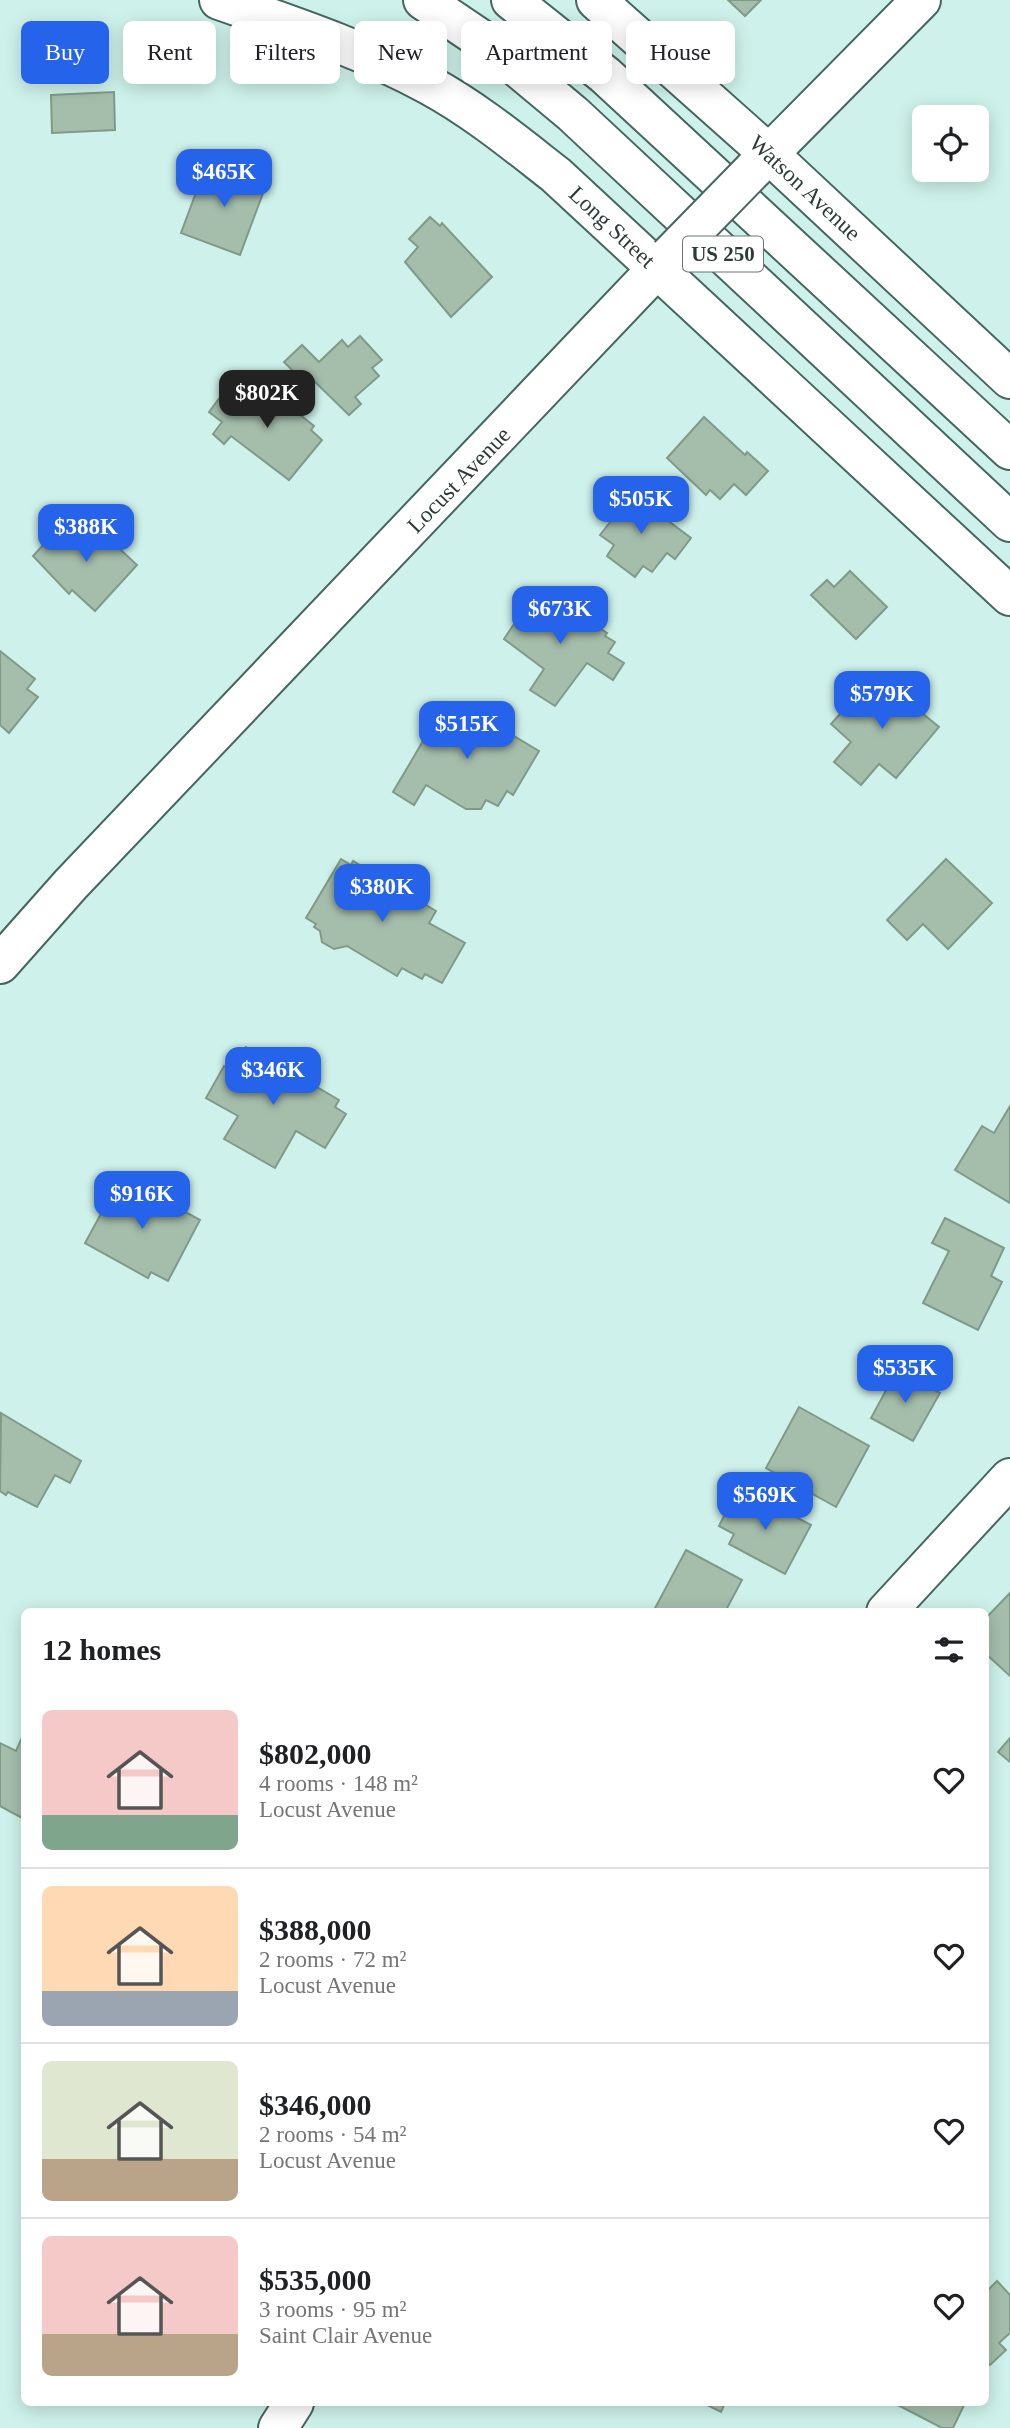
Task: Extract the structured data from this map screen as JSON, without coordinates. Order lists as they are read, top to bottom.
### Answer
{
  "streets": {
    "main road": [
      "Watson Avenue",
      "Long Street",
      "US 250",
      "Locust Avenue"
    ]
  },
  "crossings": [
    ["Watson Avenue", "Locust Avenue"],
    ["Long Street", "Locust Avenue"]
  ],
  "page": {
    "chip": [
      "Buy",
      "Rent",
      "Filters",
      "New",
      "Apartment",
      "House"
    ],
    "price": [
      "$465K",
      "$802K",
      "$505K",
      "$388K",
      "$673K",
      "$579K",
      "$515K",
      "$380K",
      "$346K",
      "$916K",
      "$535K",
      "$569K"
    ],
    "heading": "12 homes",
    "list": [
      {
        "name": "$802,000",
        "note": "4 rooms · 148 m² · Locust Avenue"
      },
      {
        "name": "$388,000",
        "note": "2 rooms · 72 m² · Locust Avenue"
      },
      {
        "name": "$346,000",
        "note": "2 rooms · 54 m² · Locust Avenue"
      },
      {
        "name": "$535,000",
        "note": "3 rooms · 95 m² · Saint Clair Avenue"
      }
    ]
  }
}
